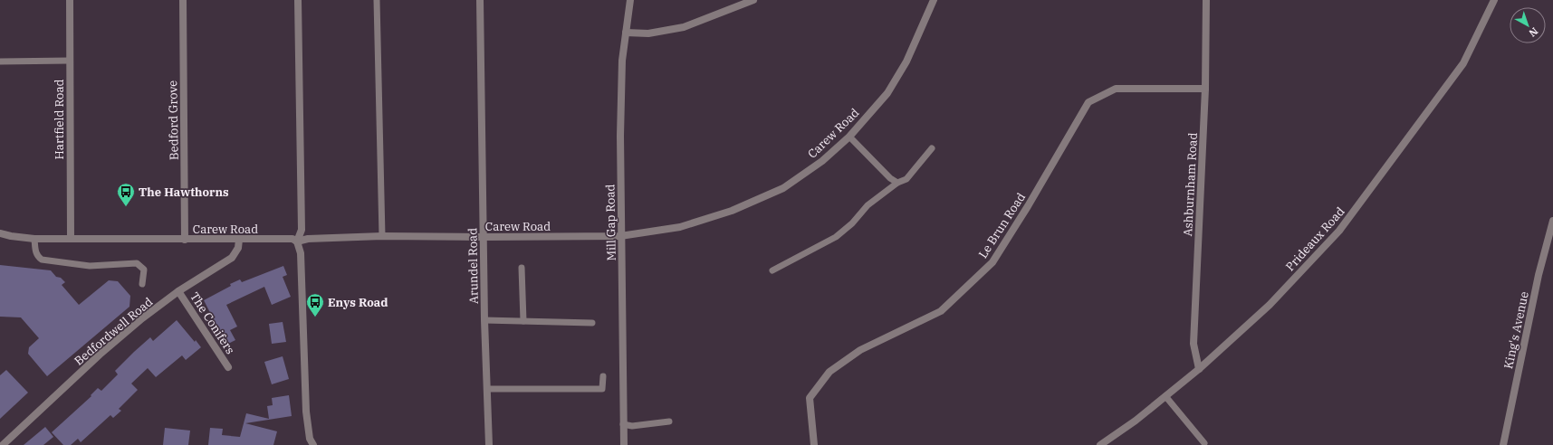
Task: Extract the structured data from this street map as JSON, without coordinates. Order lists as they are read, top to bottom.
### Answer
{
  "streets": {
    "street": [
      "Hartfield Road",
      "Bedford Grove",
      "Carew Road",
      "Ashburnham Road",
      "Mill Gap Road",
      "Le Brun Road",
      "Prideaux Road",
      "Arundel Road",
      "The Conifers",
      "King's Avenue",
      "Bedfordwell Road"
    ]
  },
  "crossings": [
    ["Hartfield Road", "Carew Road"],
    ["Bedford Grove", "Carew Road"],
    ["Carew Road", "Mill Gap Road"],
    ["Carew Road", "Arundel Road"],
    ["Carew Road", "Bedfordwell Road"],
    ["Ashburnham Road", "Le Brun Road"],
    ["Ashburnham Road", "Prideaux Road"],
    ["The Conifers", "Bedfordwell Road"]
  ],
  "places": {
    "bus stop": ["The Hawthorns", "Enys Road"]
  },
  "north": "bottom right"
}
